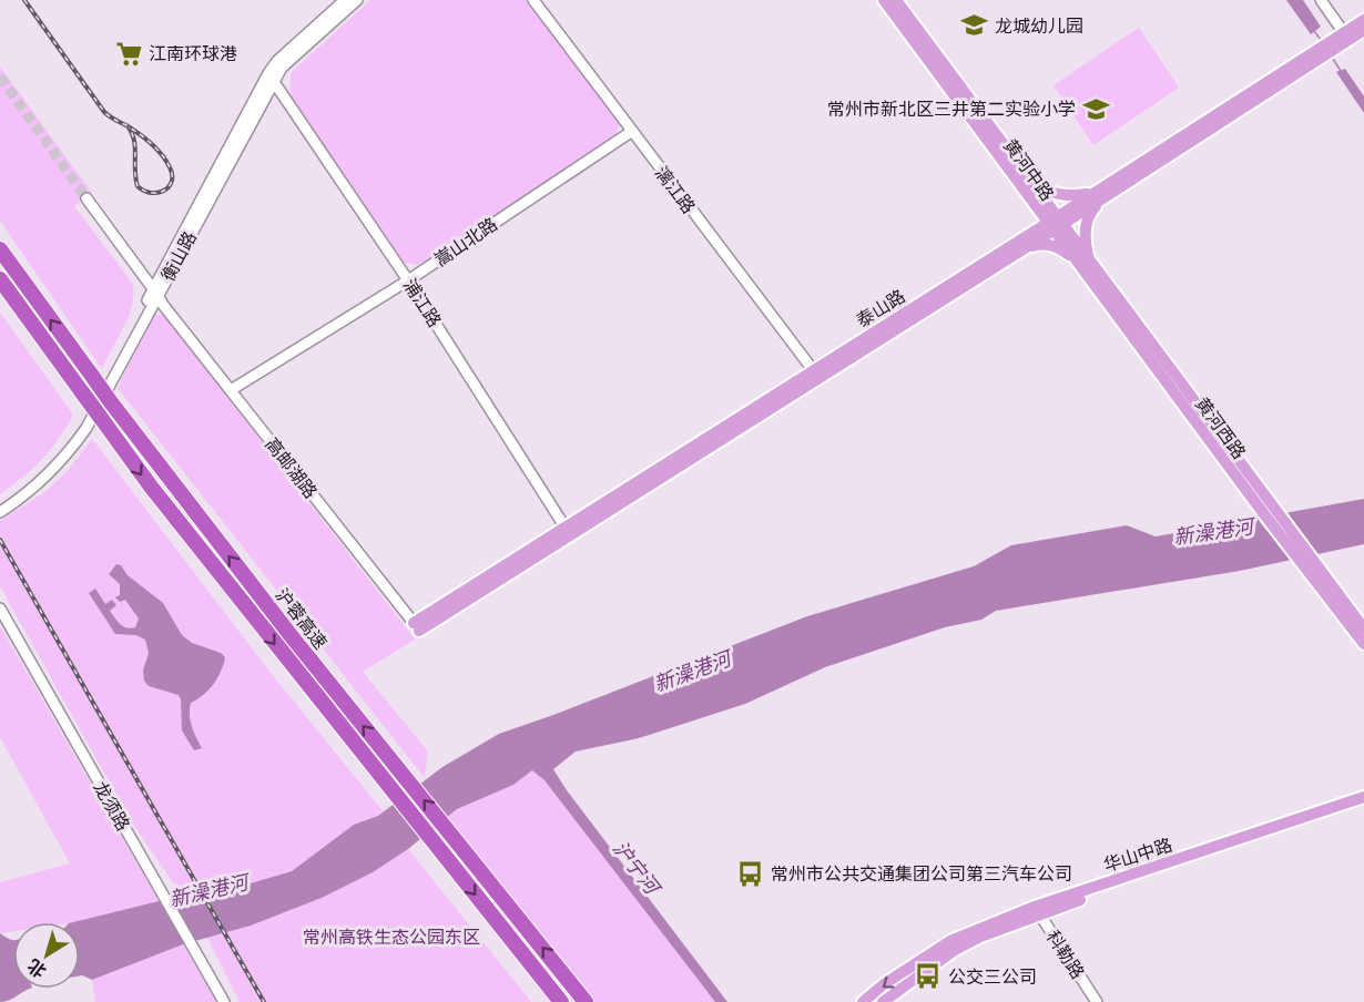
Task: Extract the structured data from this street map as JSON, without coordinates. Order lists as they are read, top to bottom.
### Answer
{
  "streets": {
    "highway": ["沪蓉高速"],
    "main road": [
      "黄河中路",
      "泰山路",
      "黄河西路",
      "华山中路"
    ],
    "street": [
      "漓江路",
      "嵩山北路",
      "衡山路",
      "浦江路",
      "高邮湖路",
      "龙须路",
      "科勒路"
    ]
  },
  "crossings": [
    ["黄河中路", "泰山路"],
    ["黄河中路", "黄河西路"],
    ["漓江路", "嵩山北路"],
    ["漓江路", "泰山路"],
    ["嵩山北路", "浦江路"],
    ["嵩山北路", "高邮湖路"],
    ["衡山路", "浦江路"],
    ["衡山路", "高邮湖路"],
    ["浦江路", "泰山路"],
    ["泰山路", "黄河西路"],
    ["泰山路", "高邮湖路"],
    ["华山中路", "科勒路"]
  ],
  "water": ["新澡港河", "沪宁河"],
  "parks": ["常州高铁生态公园东区"],
  "places": {
    "school or university": ["龙城幼儿园", "常州市新北区三井第二实验小学"],
    "supermarket": ["江南环球港"],
    "bus stop": ["常州市公共交通集团公司第三汽车公司", "公交三公司"]
  },
  "north": "bottom left"
}
